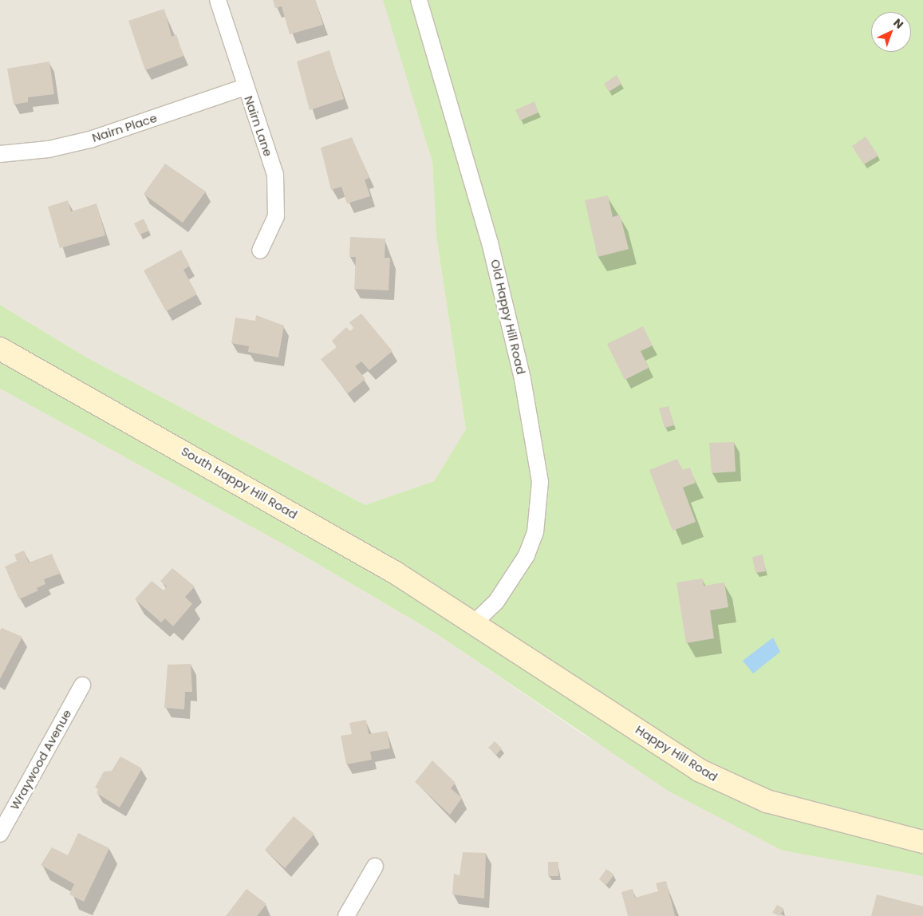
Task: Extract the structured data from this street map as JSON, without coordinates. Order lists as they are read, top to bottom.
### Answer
{
  "streets": {
    "street": [
      "Nairn Lane",
      "Nairn Place",
      "Old Happy Hill Road",
      "South Happy Hill Road",
      "Happy Hill Road",
      "Wraywood Avenue"
    ]
  },
  "crossings": [
    ["Nairn Lane", "Nairn Place"],
    ["Old Happy Hill Road", "South Happy Hill Road"],
    ["Old Happy Hill Road", "Happy Hill Road"],
    ["South Happy Hill Road", "Happy Hill Road"]
  ],
  "north": "top right"
}
